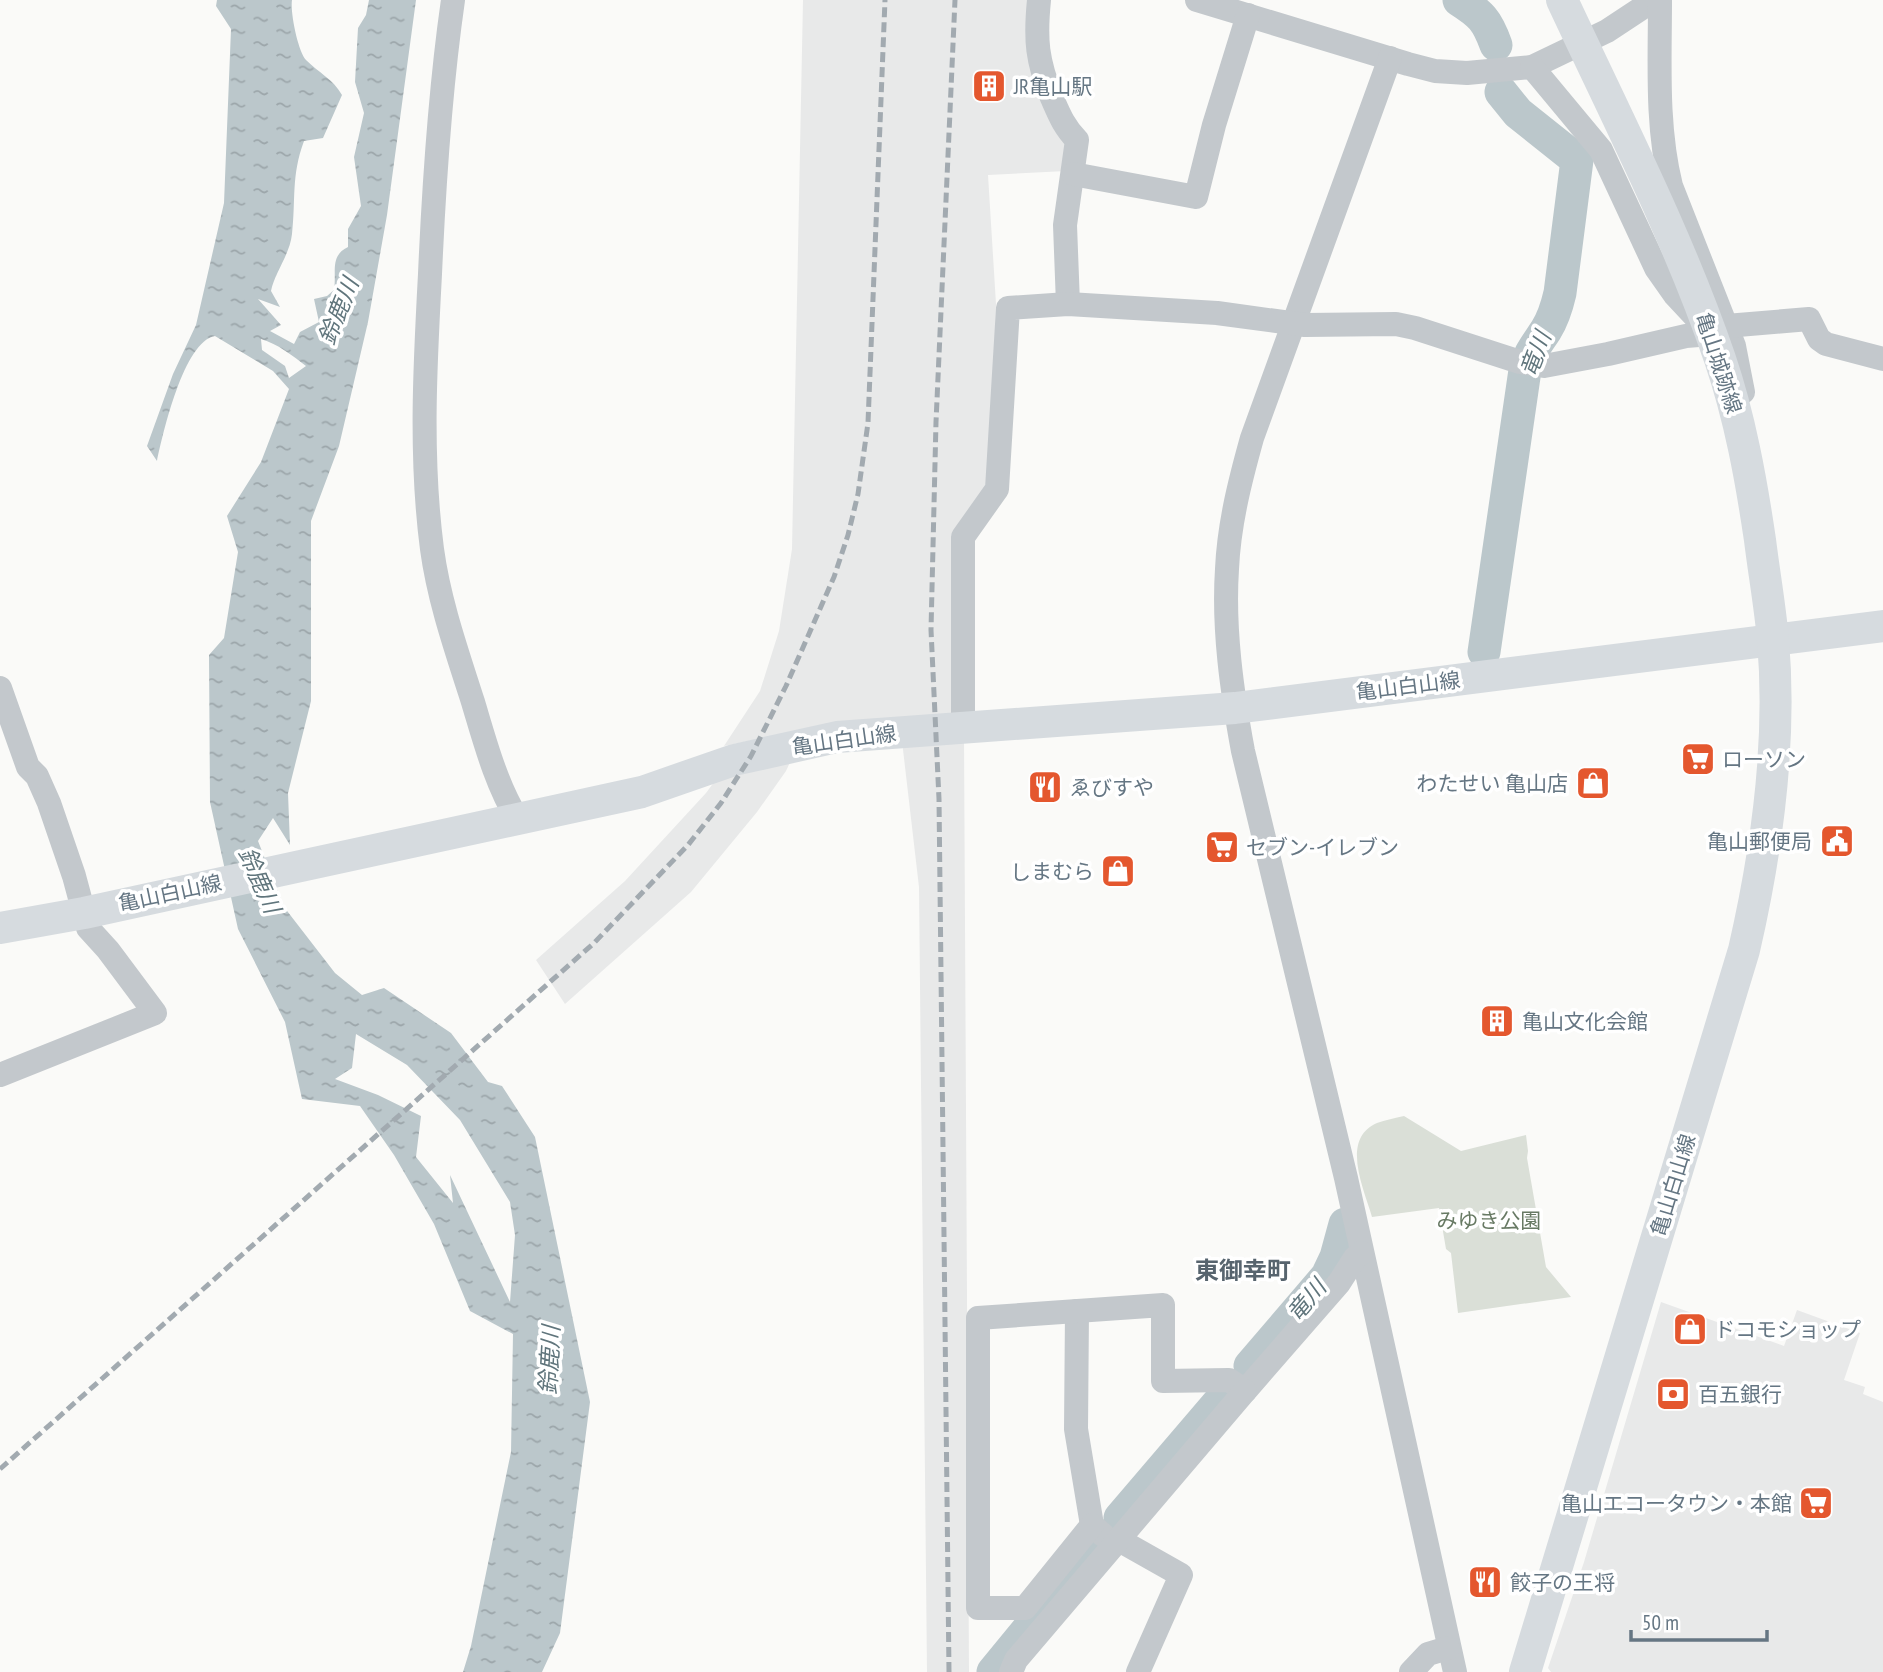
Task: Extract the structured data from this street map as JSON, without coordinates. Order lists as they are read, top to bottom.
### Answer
{
  "streets": {
    "main road": ["亀山城跡線", "亀山白山線"]
  },
  "crossings": [
    ["亀山城跡線", "亀山白山線"]
  ],
  "districts": ["東御幸町"],
  "water": ["鈴鹿川", "竜川"],
  "parks": ["みゆき公園"],
  "places": {
    "building": ["JR亀山駅", "亀山文化会館"],
    "supermarket": ["ローソン", "セブン-イレブン", "亀山エコータウン・本館"],
    "shop": ["わたせい 亀山店", "しまむら", "ドコモショップ"],
    "restaurant": ["ゑびすや", "餃子の王将"],
    "public building": ["亀山郵便局"],
    "bank": ["百五銀行"]
  },
  "scale_bar": "50 m"
}
